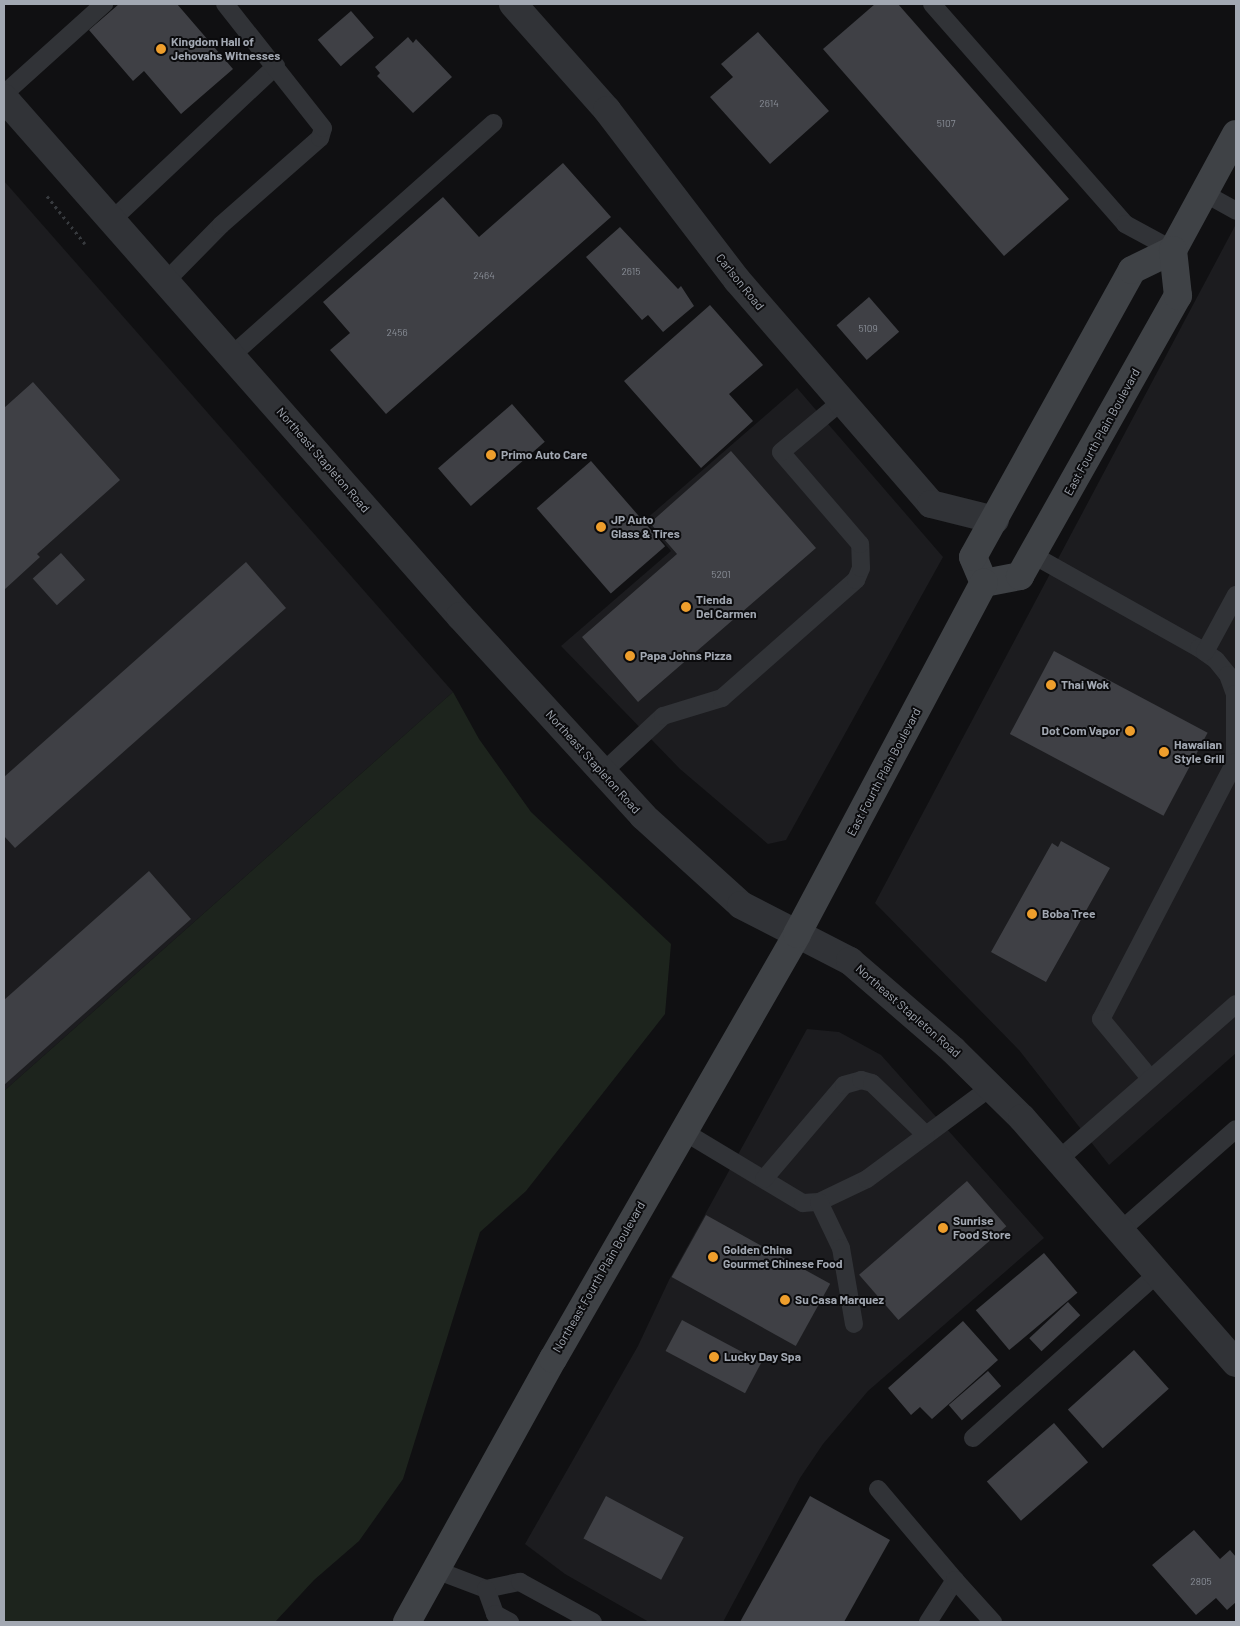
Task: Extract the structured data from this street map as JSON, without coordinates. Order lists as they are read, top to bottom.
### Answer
{
  "streets": {
    "main road": ["East Fourth Plain Boulevard", "Northeast Fourth Plain Boulevard"],
    "street": ["Carlson Road", "Northeast Stapleton Road"]
  },
  "crossings": [
    ["East Fourth Plain Boulevard", "Northeast Stapleton Road"],
    ["East Fourth Plain Boulevard", "Northeast Fourth Plain Boulevard"],
    ["Northeast Stapleton Road", "Northeast Fourth Plain Boulevard"]
  ],
  "places": [
    "Kingdom Hall of Jehovahs Witnesses",
    "Primo Auto Care",
    "JP Auto Glass & Tires",
    "Tienda Del Carmen",
    "Papa Johns Pizza",
    "Thai Wok",
    "Dot Com Vapor",
    "Hawaiian Style Grill",
    "Boba Tree",
    "Sunrise Food Store",
    "Golden China Gourmet Chinese Food",
    "Su Casa Marquez",
    "Lucky Day Spa"
  ],
  "house_numbers": [
    "2614",
    "5107",
    "2615",
    "2464",
    "5109",
    "2456",
    "5201",
    "2805"
  ]
}
